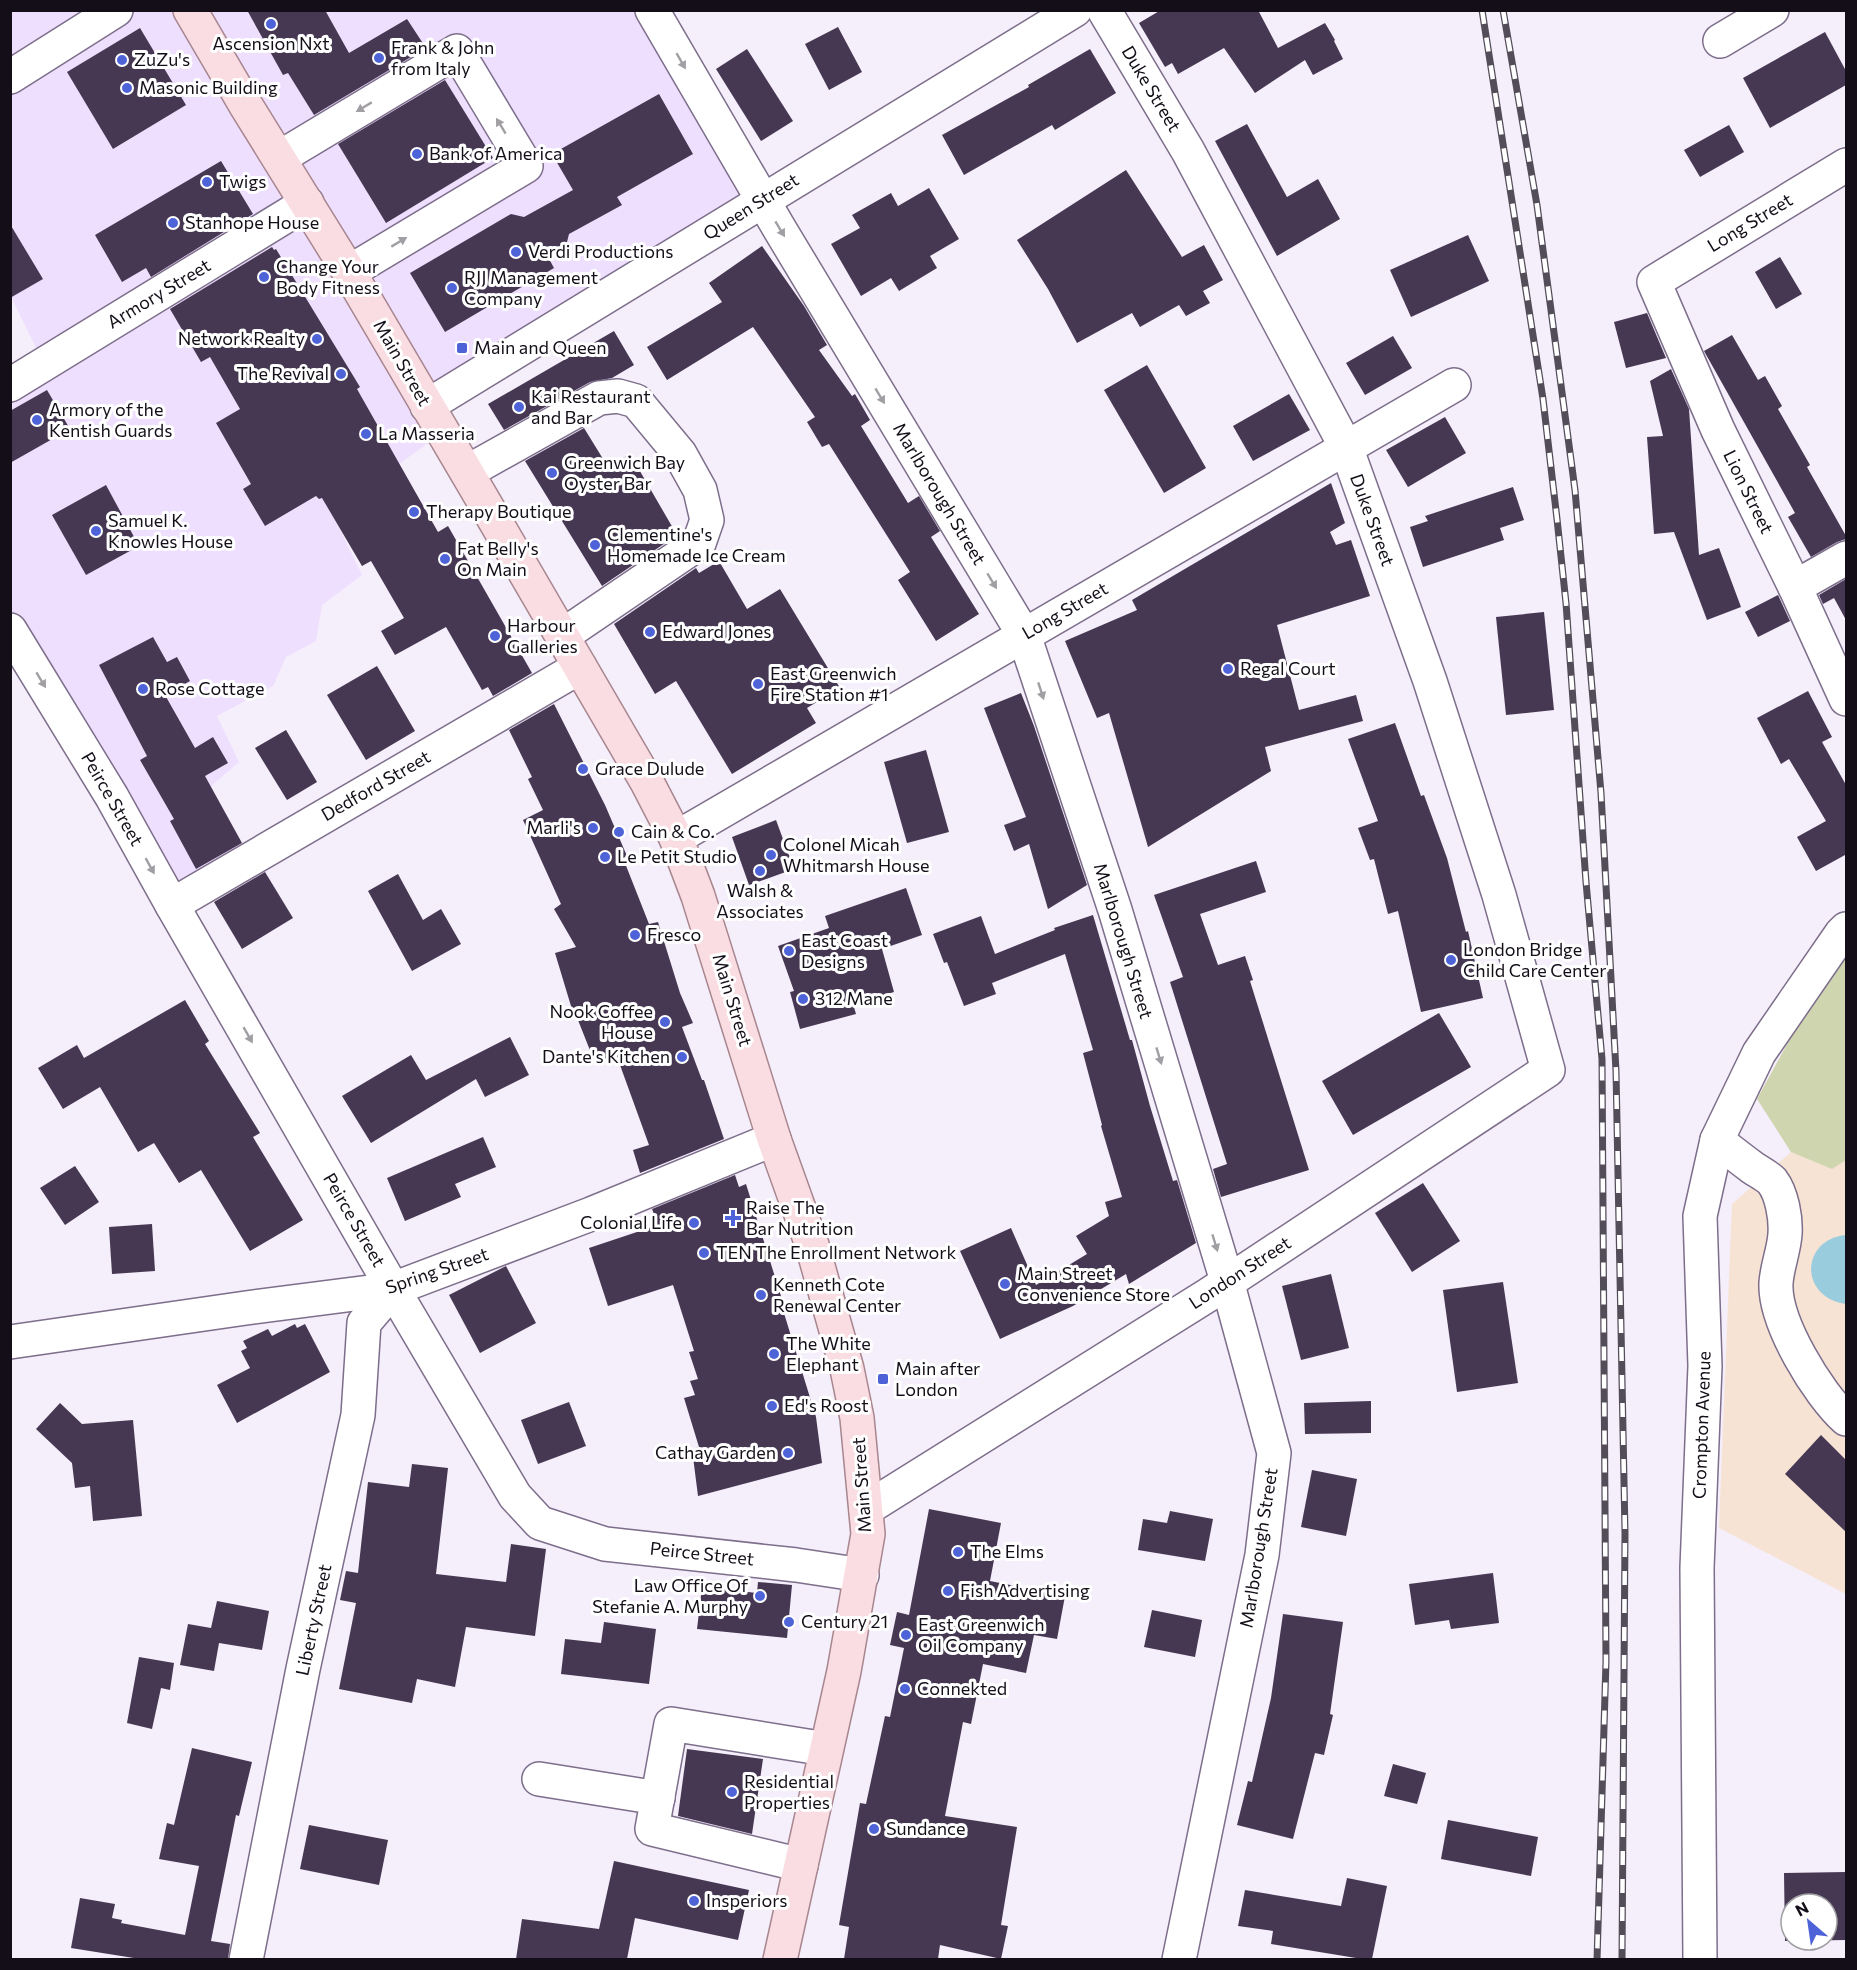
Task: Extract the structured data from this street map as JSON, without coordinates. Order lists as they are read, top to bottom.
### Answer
{
  "streets": {
    "main road": ["Main Street"],
    "street": [
      "Duke Street",
      "Queen Street",
      "Long Street",
      "Armory Street",
      "Lion Street",
      "Marlborough Street",
      "Dedford Street",
      "Peirce Street",
      "Spring Street",
      "London Street",
      "Crompton Avenue",
      "Liberty Street"
    ]
  },
  "crossings": [
    ["Duke Street", "Long Street"],
    ["Duke Street", "London Street"],
    ["Queen Street", "Main Street"],
    ["Queen Street", "Marlborough Street"],
    ["Long Street", "Main Street"],
    ["Long Street", "Lion Street"],
    ["Long Street", "Marlborough Street"],
    ["Armory Street", "Main Street"],
    ["Main Street", "Dedford Street"],
    ["Main Street", "Peirce Street"],
    ["Main Street", "Spring Street"],
    ["Main Street", "London Street"],
    ["Marlborough Street", "London Street"],
    ["Dedford Street", "Peirce Street"],
    ["Peirce Street", "Spring Street"],
    ["Peirce Street", "Liberty Street"],
    ["Spring Street", "Liberty Street"]
  ],
  "one_way": ["Marlborough Street", "Peirce Street"],
  "places": {
    "other": [
      "Ascension Nxt",
      "Frank & John from Italy",
      "ZuZu's",
      "Masonic Building",
      "Bank of America",
      "Twigs",
      "Stanhope House",
      "Verdi Productions",
      "Change Your Body Fitness",
      "RJJ Management Company",
      "Network Realty",
      "The Revival",
      "Kai Restaurant and Bar",
      "Armory of the Kentish Guards",
      "La Masseria",
      "Greenwich Bay Oyster Bar",
      "Therapy Boutique",
      "Samuel K. Knowles House",
      "Clementine's Homemade Ice Cream",
      "Fat Belly's On Main",
      "Edward Jones",
      "Harbour Galleries",
      "Regal Court",
      "East Greenwich Fire Station #1",
      "Rose Cottage",
      "Grace Dulude",
      "Marli's",
      "Cain & Co.",
      "Colonel Micah Whitmarsh House",
      "Le Petit Studio",
      "Walsh & Associates",
      "Fresco",
      "East Coast Designs",
      "London Bridge Child Care Center",
      "312 Mane",
      "Nook Coffee House",
      "Dante's Kitchen",
      "Colonial Life",
      "TEN The Enrollment Network",
      "Main Street Convenience Store",
      "Kenneth Cote Renewal Center",
      "The White Elephant",
      "Ed's Roost",
      "Cathay Garden",
      "The Elms",
      "Fish Advertising",
      "Law Office Of Stefanie A. Murphy",
      "Century 21",
      "East Greenwich Oil Company",
      "Connekted",
      "Residential Properties",
      "Sundance",
      "Insperiors"
    ],
    "transit": ["Main and Queen", "Main after London"],
    "health": ["Raise The Bar Nutrition"]
  },
  "north": "top left"
}
